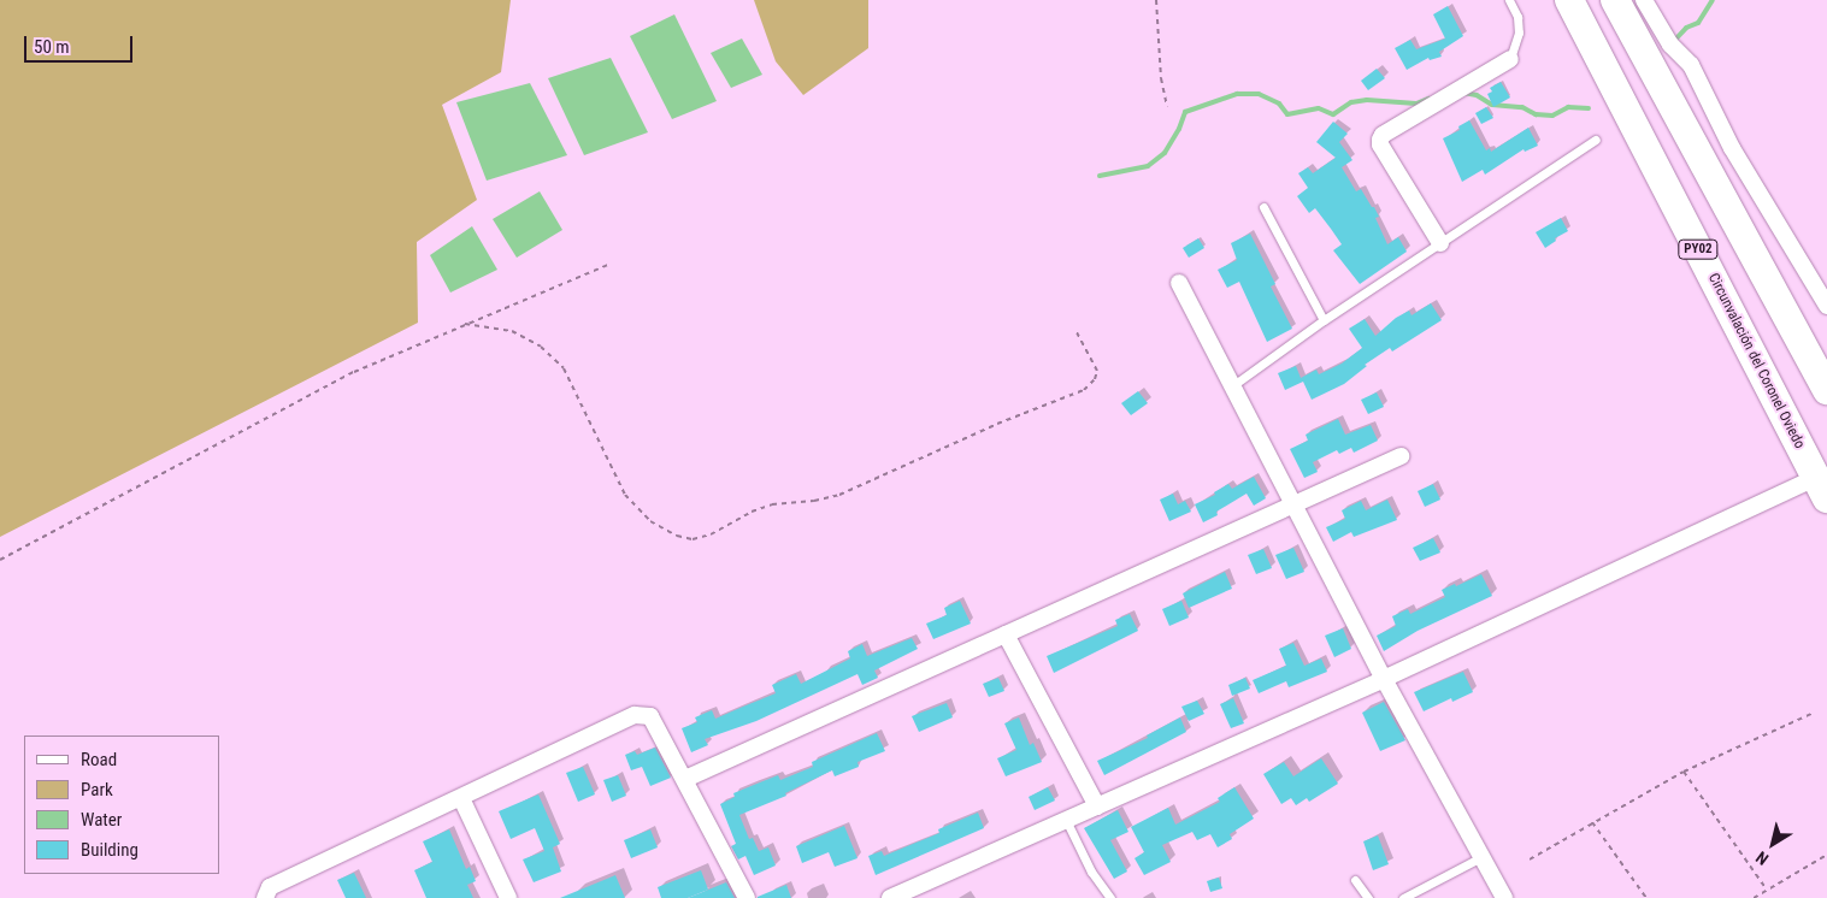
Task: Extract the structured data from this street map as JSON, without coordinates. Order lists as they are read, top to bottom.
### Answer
{
  "streets": {
    "highway": ["PY02", "Circunvalación del Coronel Oviedo"]
  },
  "legend": [
    "Road",
    "Park",
    "Water",
    "Building"
  ],
  "scale_bar": "50 m",
  "north": "bottom left"
}
